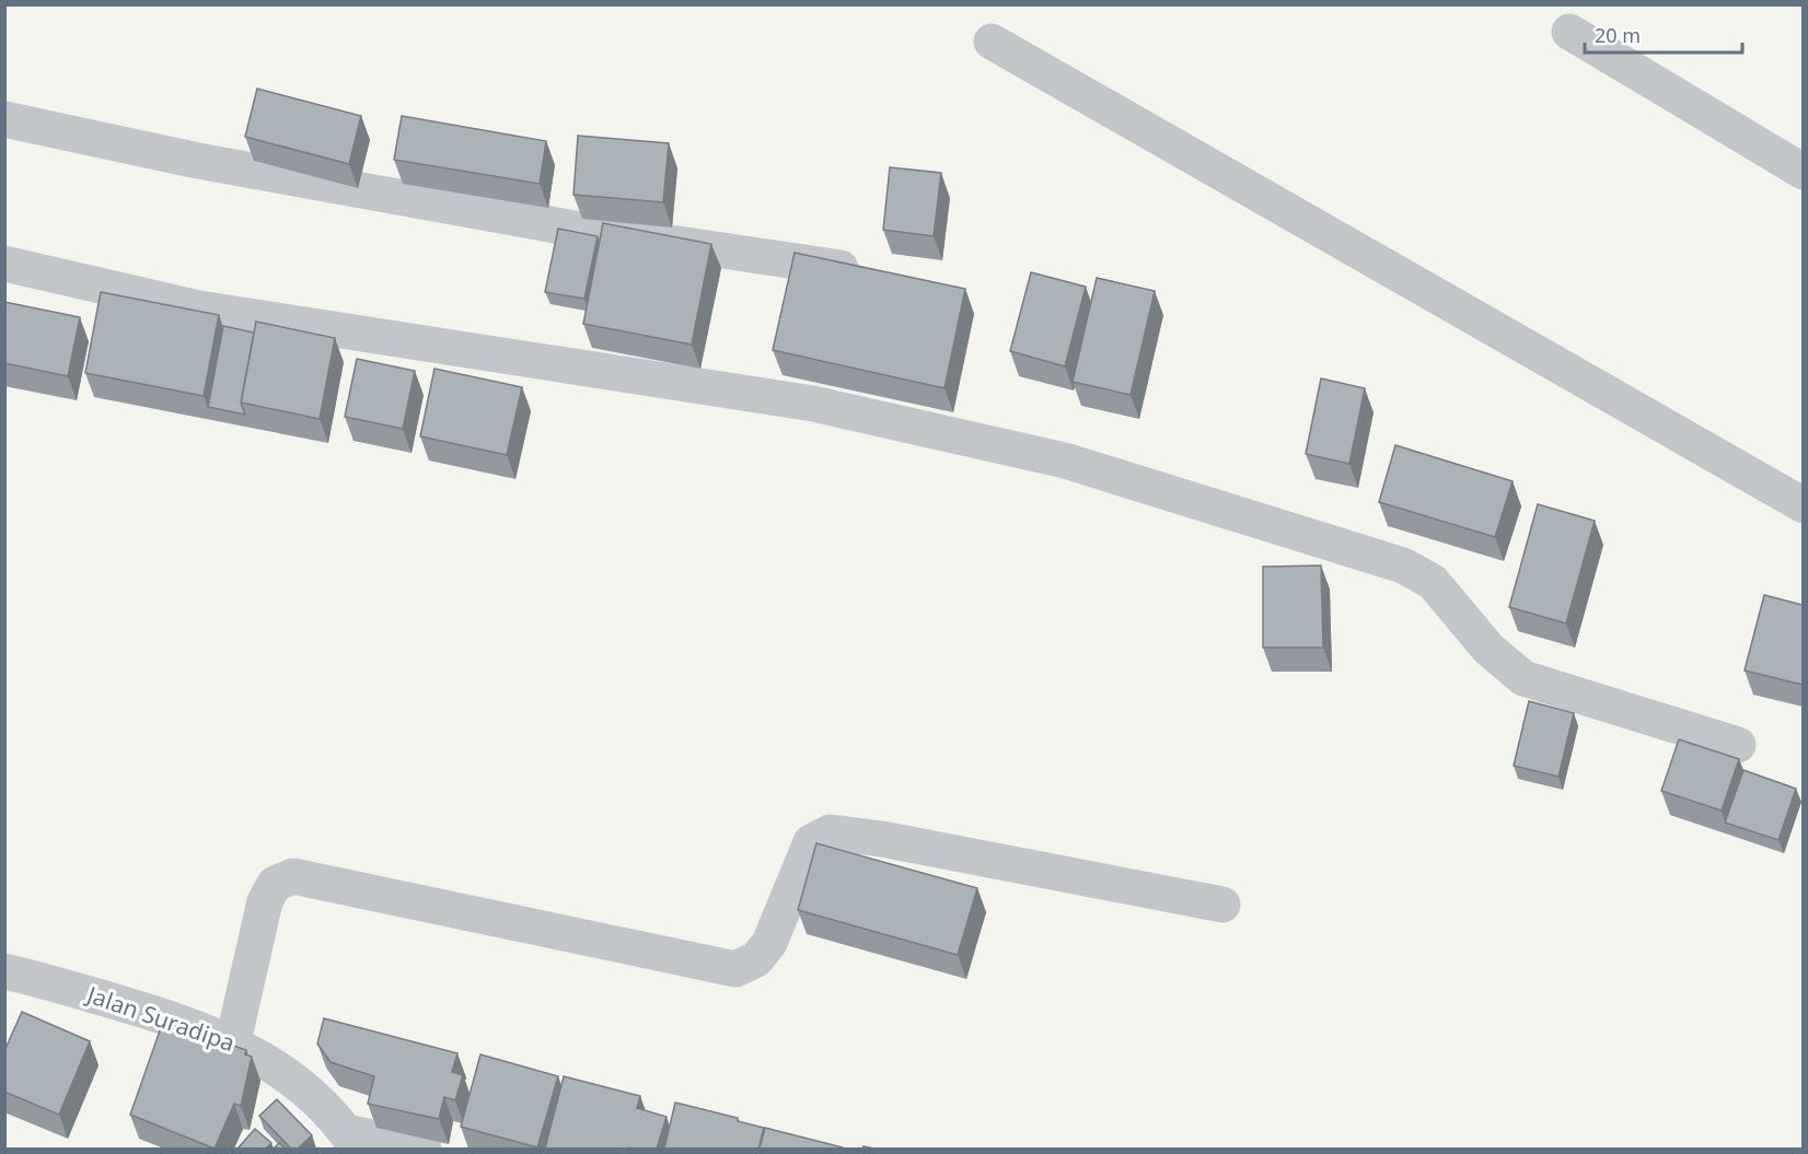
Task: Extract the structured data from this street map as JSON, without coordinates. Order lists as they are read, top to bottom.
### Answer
{
  "streets": {
    "street": ["Jalan Suradipa"]
  },
  "scale_bar": "20 m"
}
